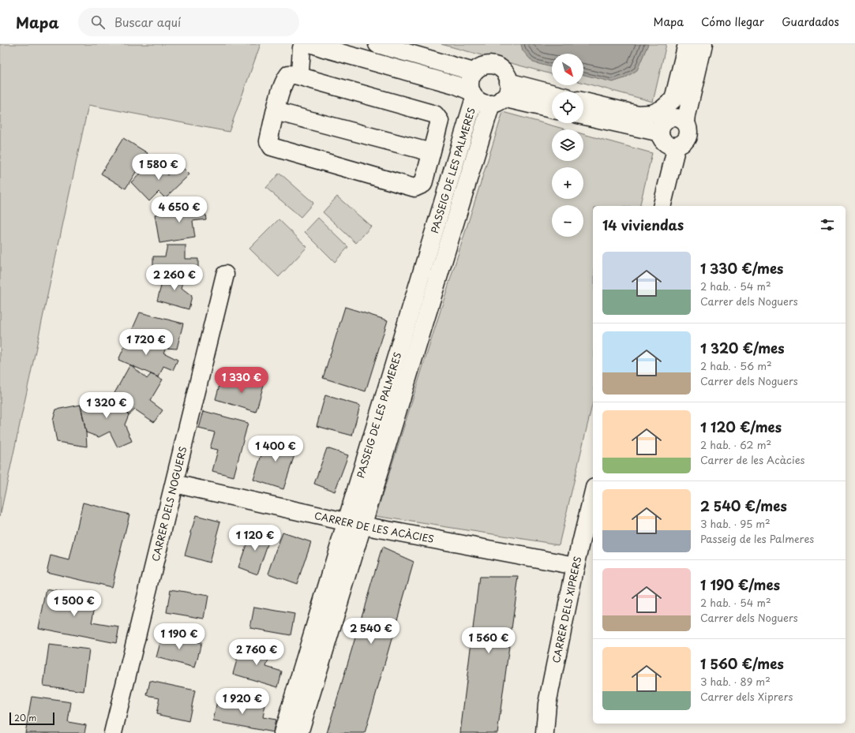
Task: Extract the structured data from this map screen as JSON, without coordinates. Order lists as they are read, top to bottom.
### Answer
{
  "streets": {
    "street": [
      "PASSEIG DE LES PALMERES",
      "CARRER DELS NOGUERS",
      "CARRER DE LES ACÀCIES",
      "CARRER DELS XIPRERS"
    ]
  },
  "crossings": [
    ["PASSEIG DE LES PALMERES", "CARRER DE LES ACÀCIES"],
    ["CARRER DELS NOGUERS", "CARRER DE LES ACÀCIES"],
    ["CARRER DE LES ACÀCIES", "CARRER DELS XIPRERS"]
  ],
  "scale_bar": "20 m",
  "north": "bottom right",
  "page": {
    "header": "Mapa",
    "search": "Buscar aquí",
    "nav": ["Mapa", "Cómo llegar", "Guardados"],
    "map_buttons": ["+", "−"],
    "price": [
      "1 580 €",
      "4 650 €",
      "2 260 €",
      "1 720 €",
      "1 330 €",
      "1 320 €",
      "1 400 €",
      "1 120 €",
      "1 500 €",
      "2 540 €",
      "1 190 €",
      "1 560 €",
      "2 760 €",
      "1 920 €"
    ],
    "heading": "14 viviendas",
    "list": [
      {
        "name": "1 330 €/mes",
        "note": "2 hab. · 54 m² · Carrer dels Noguers"
      },
      {
        "name": "1 320 €/mes",
        "note": "2 hab. · 56 m² · Carrer dels Noguers"
      },
      {
        "name": "1 120 €/mes",
        "note": "2 hab. · 62 m² · Carrer de les Acàcies"
      },
      {
        "name": "2 540 €/mes",
        "note": "3 hab. · 95 m² · Passeig de les Palmeres"
      },
      {
        "name": "1 190 €/mes",
        "note": "2 hab. · 54 m² · Carrer dels Noguers"
      },
      {
        "name": "1 560 €/mes",
        "note": "3 hab. · 89 m² · Carrer dels Xiprers"
      }
    ],
    "scale": "20 m"
  }
}
